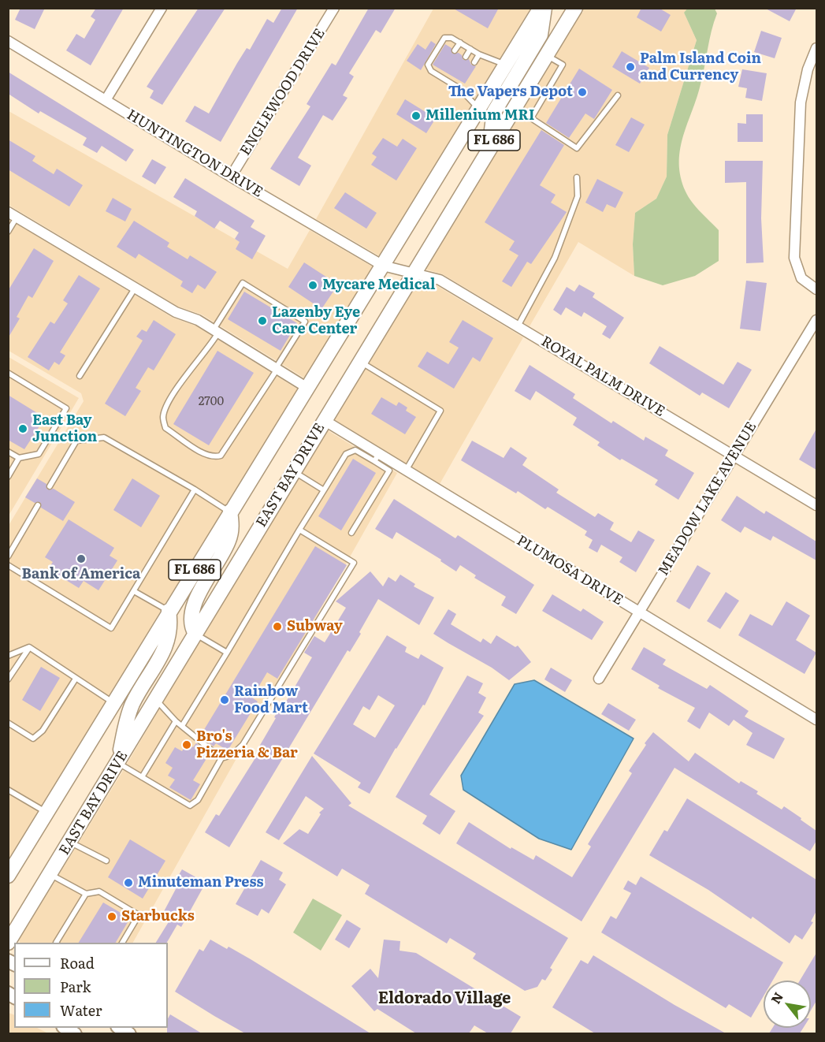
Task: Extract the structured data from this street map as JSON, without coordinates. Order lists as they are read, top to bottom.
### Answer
{
  "streets": {
    "main road": ["FL 686", "EAST BAY DRIVE"],
    "street": [
      "ENGLEWOOD DRIVE",
      "HUNTINGTON DRIVE",
      "ROYAL PALM DRIVE",
      "MEADOW LAKE AVENUE",
      "PLUMOSA DRIVE"
    ]
  },
  "crossings": [
    ["ENGLEWOOD DRIVE", "HUNTINGTON DRIVE"],
    ["FL 686", "HUNTINGTON DRIVE"],
    ["FL 686", "ROYAL PALM DRIVE"],
    ["HUNTINGTON DRIVE", "ROYAL PALM DRIVE"],
    ["ROYAL PALM DRIVE", "EAST BAY DRIVE"],
    ["ROYAL PALM DRIVE", "MEADOW LAKE AVENUE"],
    ["EAST BAY DRIVE", "PLUMOSA DRIVE"],
    ["MEADOW LAKE AVENUE", "PLUMOSA DRIVE"]
  ],
  "districts": ["Eldorado Village"],
  "places": [
    "Palm Island Coin and Currency",
    "The Vapers Depot",
    "Millenium MRI",
    "Mycare Medical",
    "Lazenby Eye Care Center",
    "East Bay Junction",
    "Bank of America",
    "Subway",
    "Rainbow Food Mart",
    "Bro's Pizzeria & Bar",
    "Minuteman Press",
    "Starbucks"
  ],
  "house_numbers": ["2700"],
  "legend": ["Road", "Park", "Water"],
  "north": "top left"
}
